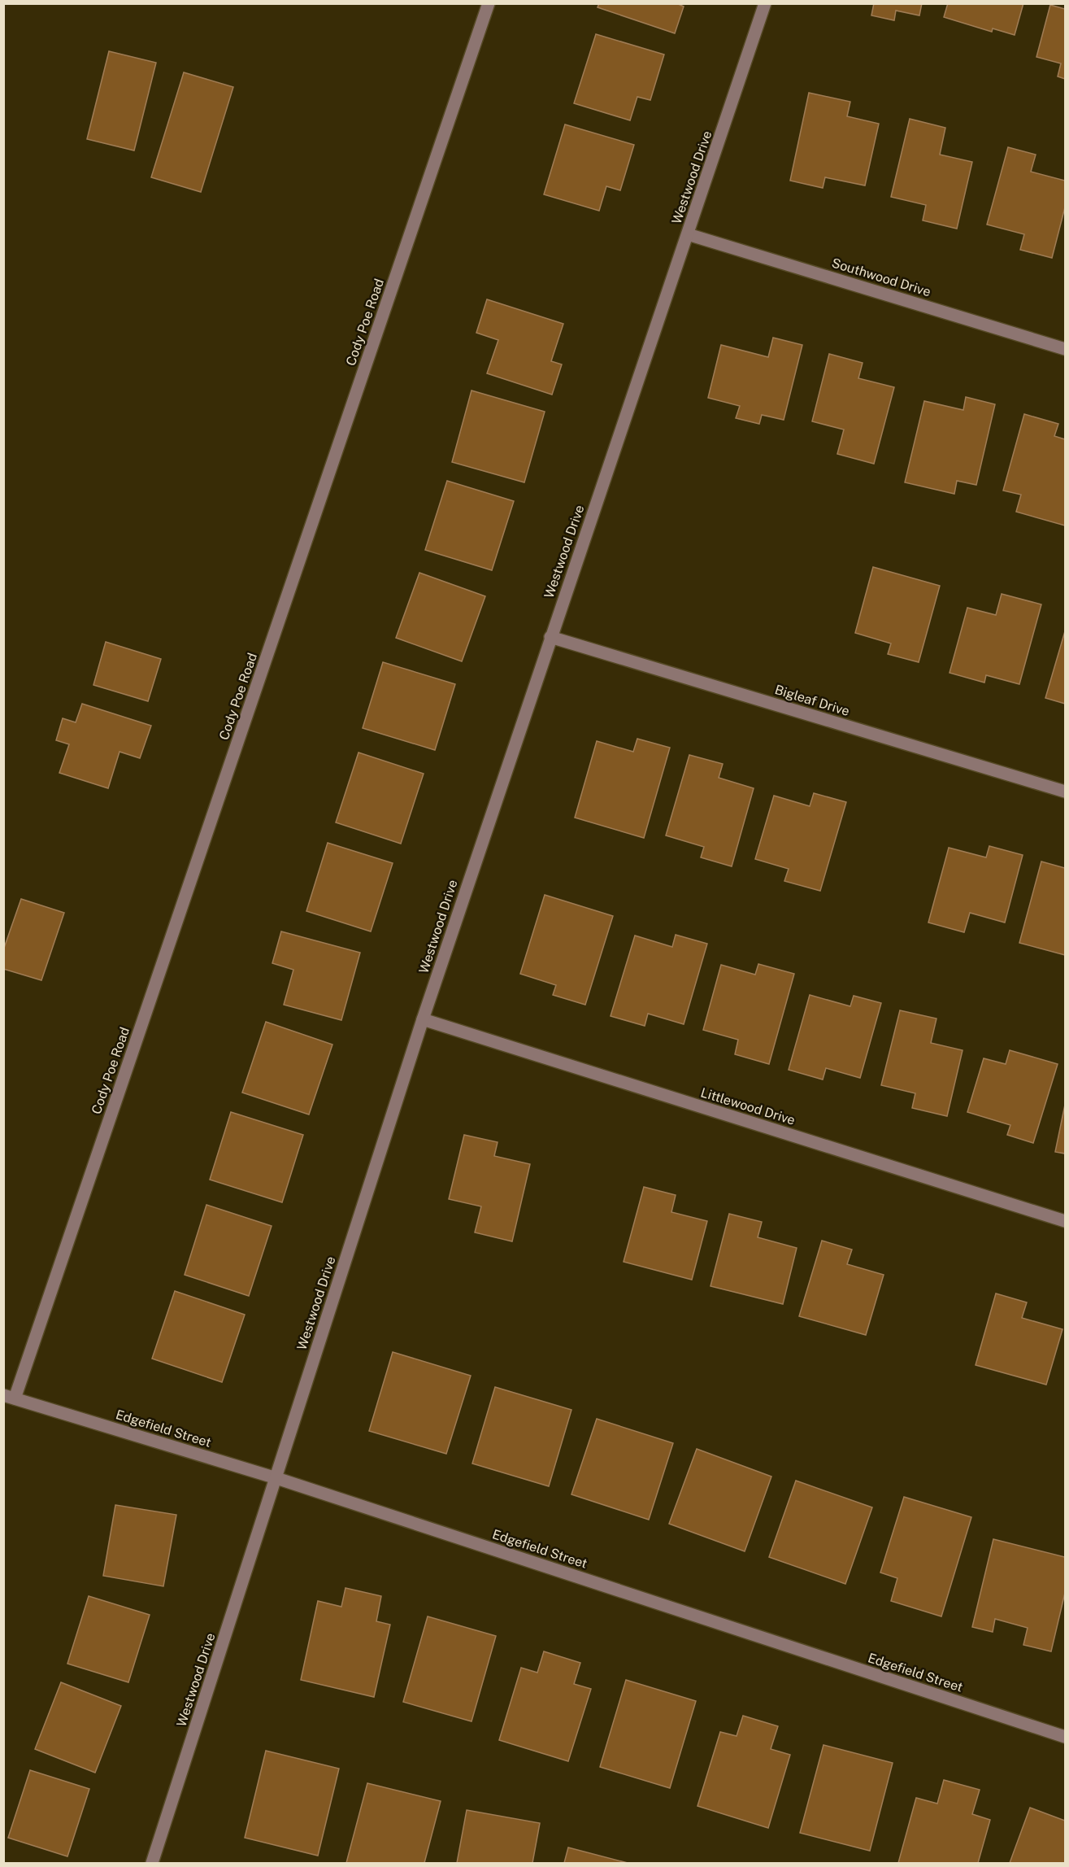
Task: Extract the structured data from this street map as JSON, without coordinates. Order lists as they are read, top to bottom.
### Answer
{
  "streets": {
    "street": [
      "Westwood Drive",
      "Southwood Drive",
      "Cody Poe Road",
      "Bigleaf Drive",
      "Littlewood Drive",
      "Edgefield Street"
    ]
  },
  "crossings": [
    ["Westwood Drive", "Southwood Drive"],
    ["Westwood Drive", "Bigleaf Drive"],
    ["Westwood Drive", "Littlewood Drive"],
    ["Westwood Drive", "Edgefield Street"],
    ["Cody Poe Road", "Edgefield Street"]
  ]
}
